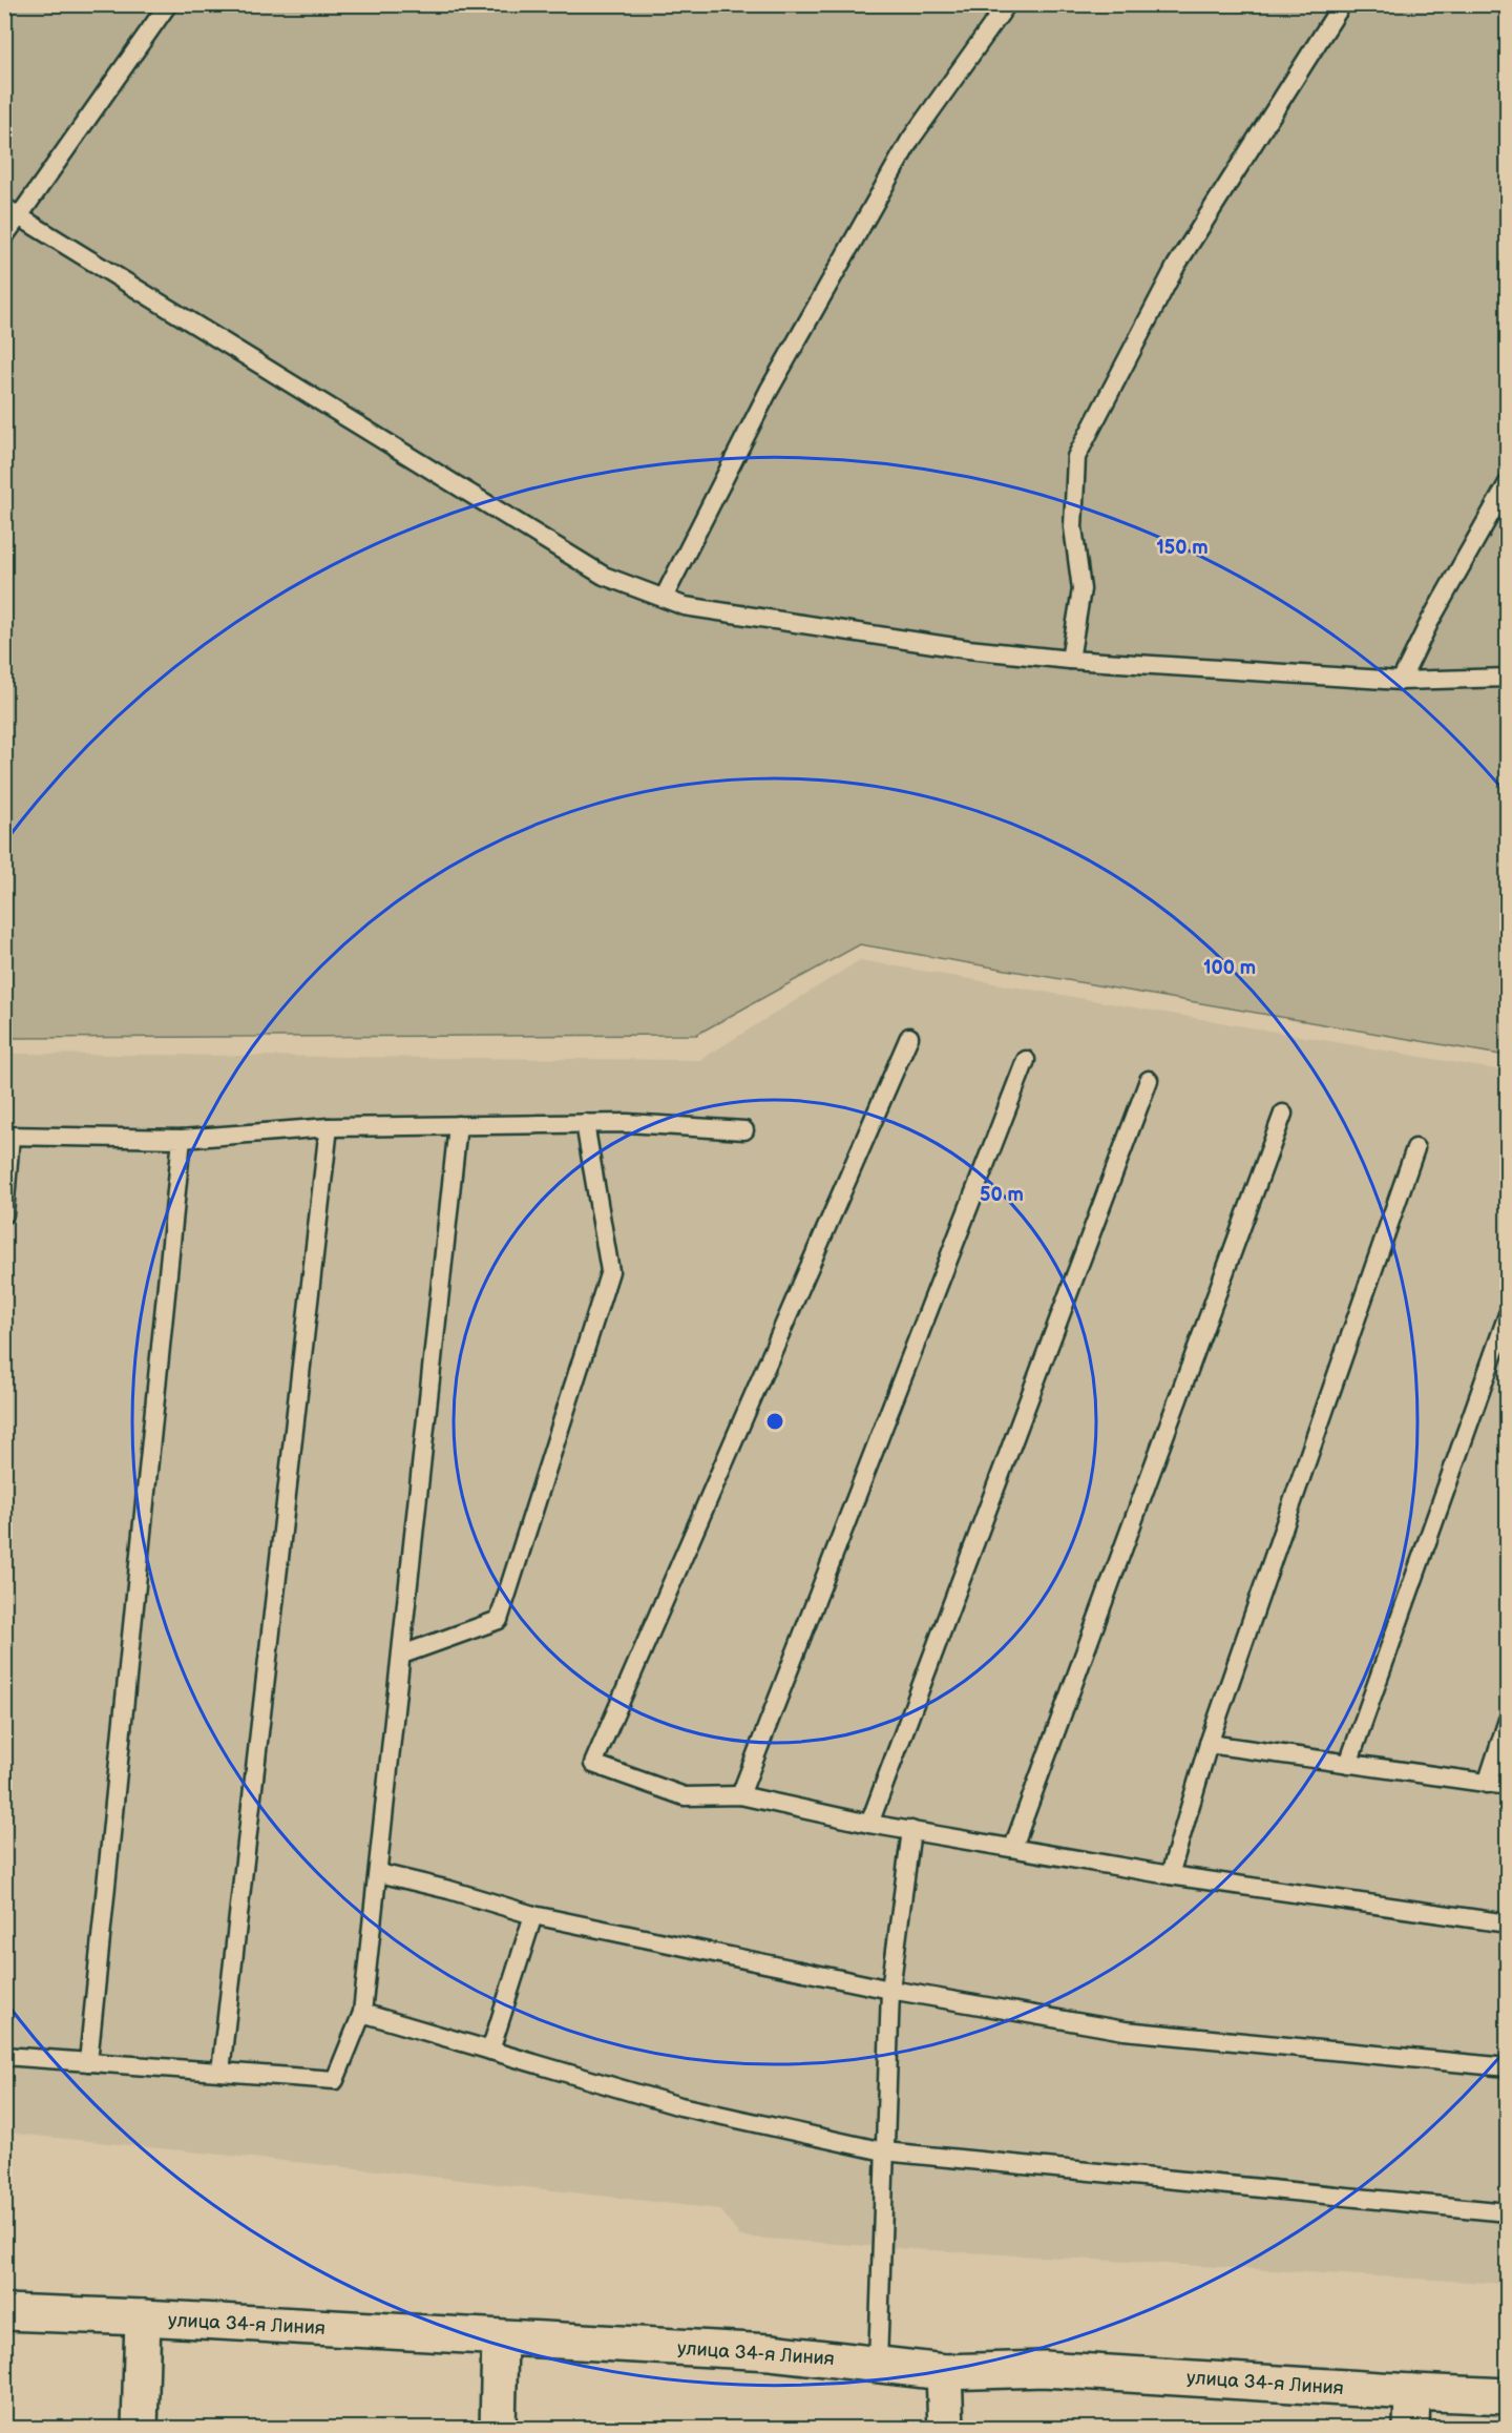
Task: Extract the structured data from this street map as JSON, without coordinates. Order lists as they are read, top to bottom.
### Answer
{
  "streets": {
    "main road": ["улица 34-я Линия"]
  },
  "rings": ["150 m", "100 m", "50 m"]
}
